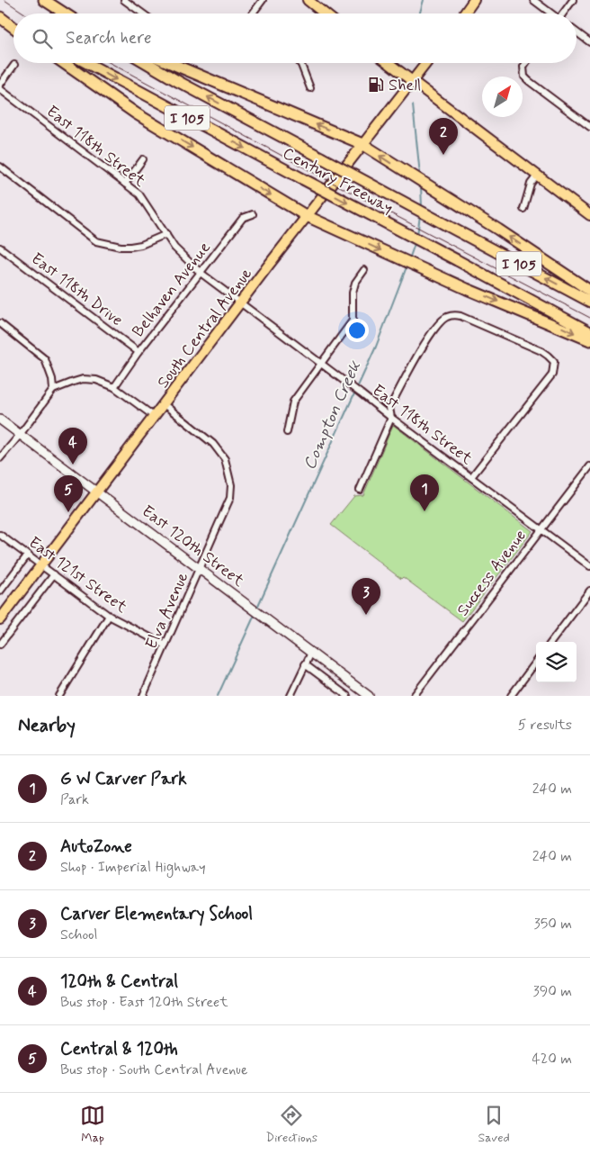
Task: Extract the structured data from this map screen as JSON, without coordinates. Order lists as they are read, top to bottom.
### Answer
{
  "streets": {
    "highway": ["I 105", "Century Freeway"],
    "main road": ["South Central Avenue"],
    "street": [
      "East 118th Street",
      "East 118th Drive",
      "Belhaven Avenue",
      "East 120th Street",
      "Success Avenue",
      "East 121st Street",
      "Elva Avenue"
    ]
  },
  "crossings": [
    ["East 118th Street", "Belhaven Avenue"],
    ["East 118th Street", "South Central Avenue"],
    ["East 118th Street", "Success Avenue"],
    ["East 118th Drive", "Belhaven Avenue"],
    ["South Central Avenue", "East 120th Street"],
    ["South Central Avenue", "East 121st Street"],
    ["South Central Avenue", "Elva Avenue"],
    ["East 120th Street", "Elva Avenue"],
    ["East 121st Street", "Elva Avenue"]
  ],
  "water": ["Compton Creek"],
  "places": {
    "fuel station": ["Shell"]
  },
  "north": "top right",
  "page": {
    "search": "Search here",
    "pins": [
      "2",
      "4",
      "1",
      "5",
      "3"
    ],
    "heading": ["Nearby", "5 results"],
    "list": [
      {
        "mark": "1",
        "name": "G W Carver Park",
        "note": "Park",
        "value": "240 m"
      },
      {
        "mark": "2",
        "name": "AutoZone",
        "note": "Shop · Imperial Highway",
        "value": "240 m"
      },
      {
        "mark": "3",
        "name": "Carver Elementary School",
        "note": "School",
        "value": "350 m"
      },
      {
        "mark": "4",
        "name": "120th & Central",
        "note": "Bus stop · East 120th Street",
        "value": "390 m"
      },
      {
        "mark": "5",
        "name": "Central & 120th",
        "note": "Bus stop · South Central Avenue",
        "value": "420 m"
      }
    ],
    "nav": ["Map", "Directions", "Saved"]
  }
}
